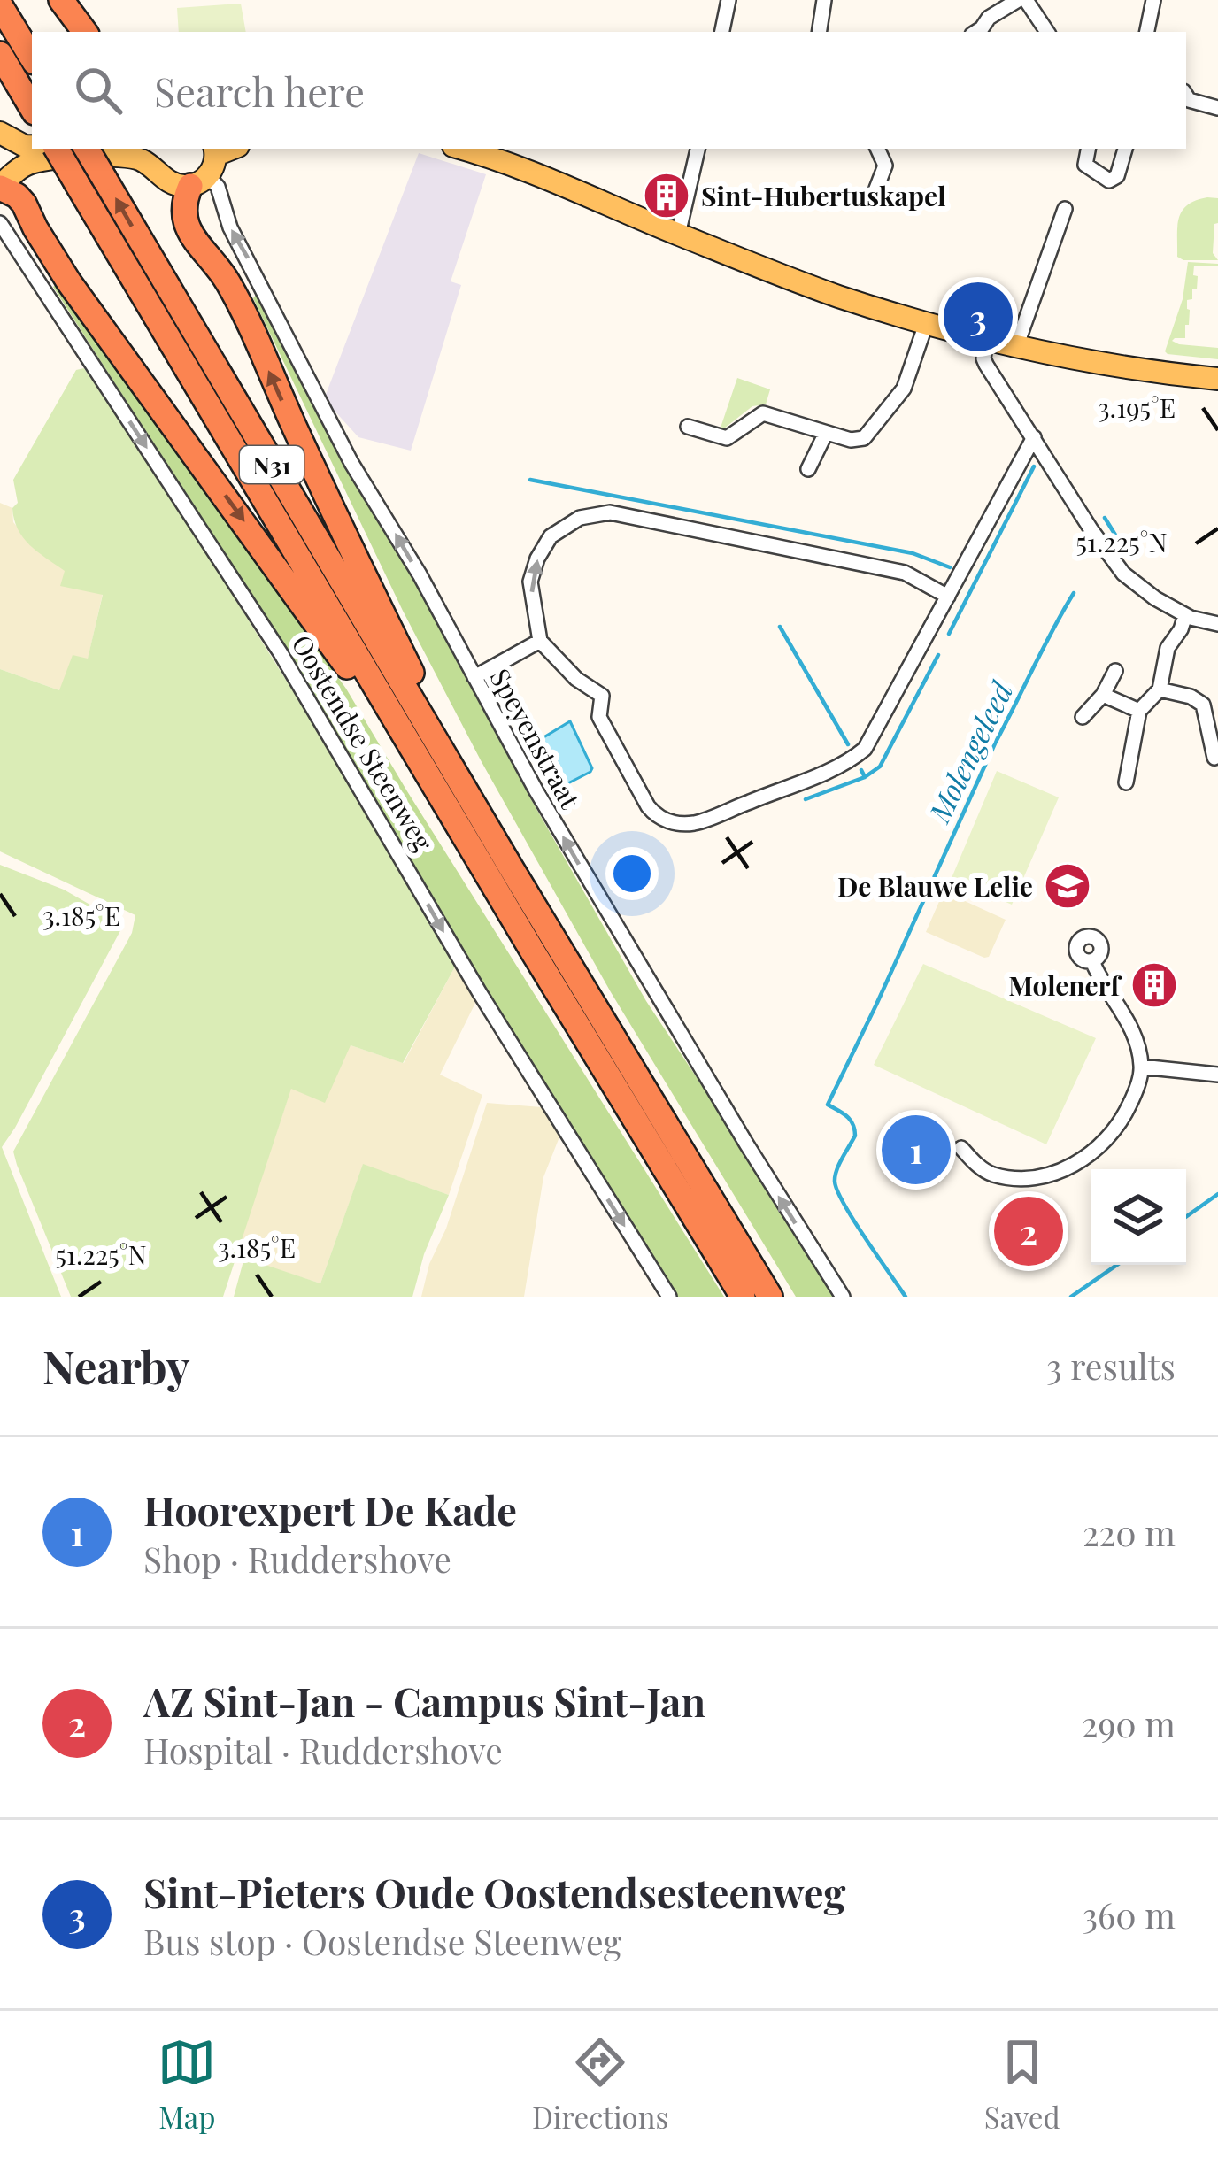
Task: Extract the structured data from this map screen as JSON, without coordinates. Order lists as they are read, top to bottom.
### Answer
{
  "streets": {
    "highway": ["N31"],
    "street": ["Speyenstraat", "Oostendse Steenweg"]
  },
  "one_way": ["Speyenstraat", "Oostendse Steenweg"],
  "water": ["Molengeleed"],
  "places": {
    "building": ["Sint-Hubertuskapel", "Molenerf"],
    "school or university": ["De Blauwe Lelie"]
  },
  "page": {
    "search": "Search here",
    "pins": ["3", "1", "2"],
    "heading": ["Nearby", "3 results"],
    "list": [
      {
        "mark": "1",
        "name": "Hoorexpert De Kade",
        "note": "Shop · Ruddershove",
        "value": "220 m"
      },
      {
        "mark": "2",
        "name": "AZ Sint-Jan - Campus Sint-Jan",
        "note": "Hospital · Ruddershove",
        "value": "290 m"
      },
      {
        "mark": "3",
        "name": "Sint-Pieters Oude Oostendsesteenweg",
        "note": "Bus stop · Oostendse Steenweg",
        "value": "360 m"
      }
    ],
    "nav": ["Map", "Directions", "Saved"]
  },
  "coordinates": ["3.195°E", "51.225°N", "3.185°E"]
}
